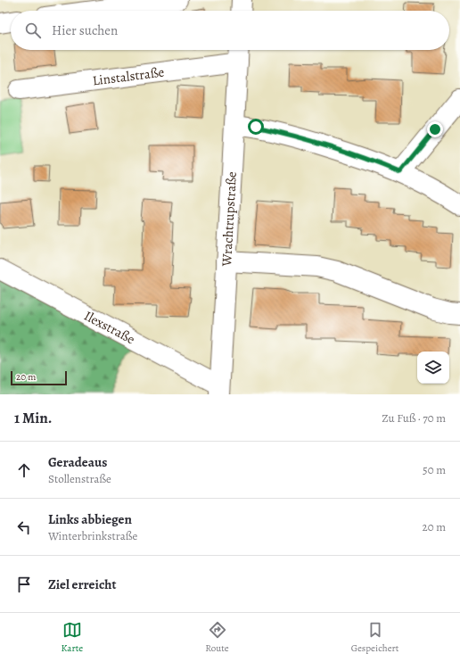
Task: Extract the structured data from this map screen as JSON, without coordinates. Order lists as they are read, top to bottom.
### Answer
{
  "streets": {
    "street": ["Linstalstraße", "Wrachtrupstraße", "Ilexstraße"]
  },
  "crossings": [
    ["Linstalstraße", "Wrachtrupstraße"],
    ["Wrachtrupstraße", "Ilexstraße"]
  ],
  "scale_bar": "20 m",
  "page": {
    "search": "Hier suchen",
    "scale": "20 m",
    "heading": ["1 Min.", "Zu Fuß · 70 m"],
    "list": [
      ["Geradeaus", "Stollenstraße", "50 m"],
      ["Links abbiegen", "Winterbrinkstraße", "20 m"],
      "Ziel erreicht"
    ],
    "nav": ["Karte", "Route", "Gespeichert"]
  }
}
